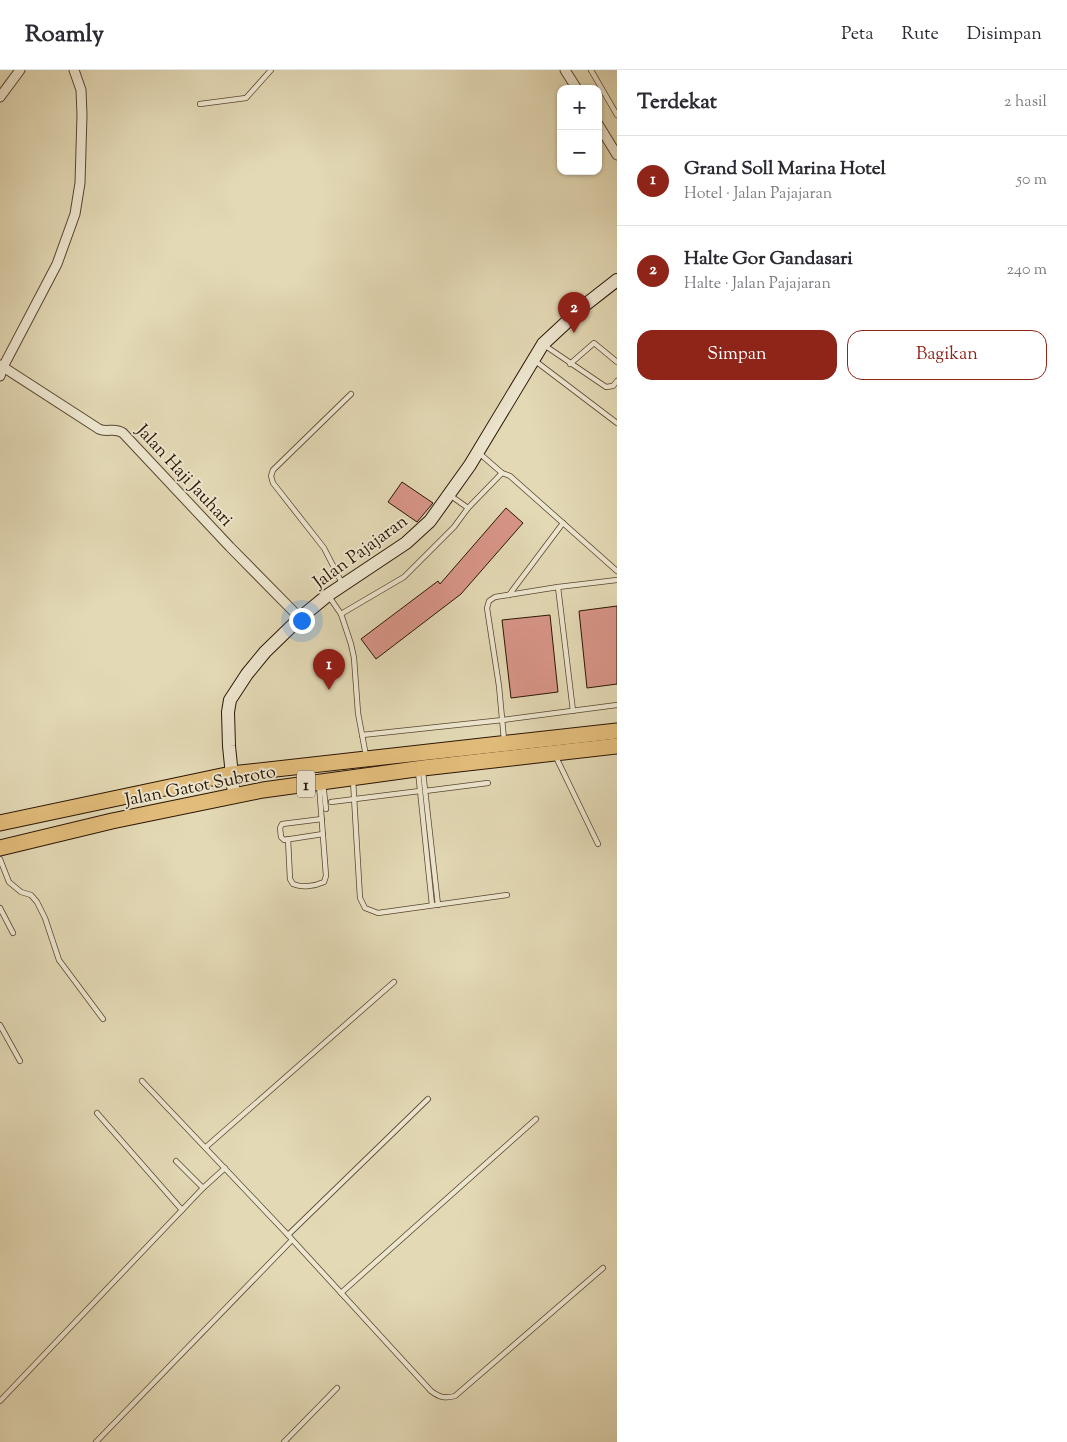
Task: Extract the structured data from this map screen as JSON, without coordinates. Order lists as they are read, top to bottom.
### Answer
{
  "streets": {
    "highway": ["1", "Jalan Gatot Subroto"],
    "main road": ["Jalan Pajajaran"],
    "street": ["Jalan Haji Jauhari"]
  },
  "crossings": [
    ["Jalan Haji Jauhari", "Jalan Pajajaran"],
    ["Jalan Pajajaran", "Jalan Gatot Subroto"]
  ],
  "page": {
    "header": "Roamly",
    "nav": ["Peta", "Rute", "Disimpan"],
    "heading": ["Terdekat", "2 hasil"],
    "map_buttons": ["+", "−"],
    "list": [
      {
        "mark": "1",
        "name": "Grand Soll Marina Hotel",
        "note": "Hotel · Jalan Pajajaran",
        "value": "50 m"
      },
      {
        "mark": "2",
        "name": "Halte Gor Gandasari",
        "note": "Halte · Jalan Pajajaran",
        "value": "240 m"
      }
    ],
    "pins": ["2", "1"],
    "buttons": ["Simpan", "Bagikan"]
  }
}
